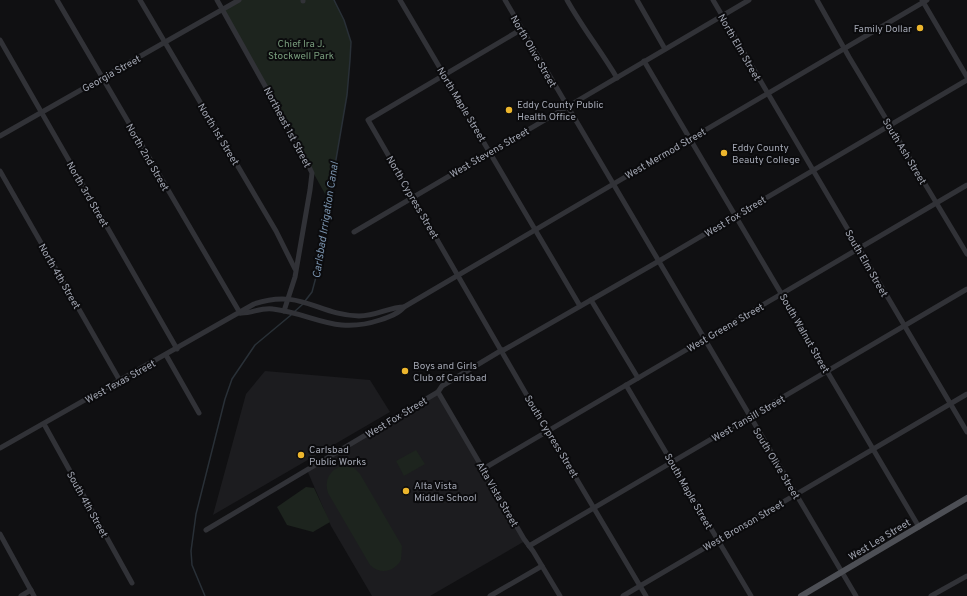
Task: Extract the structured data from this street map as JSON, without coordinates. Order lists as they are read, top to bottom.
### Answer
{
  "streets": {
    "main road": ["West Lea Street"],
    "street": [
      "North Elm Street",
      "North Olive Street",
      "Georgia Street",
      "North Maple Street",
      "Northeast 1st Street",
      "North 1st Street",
      "South Ash Street",
      "West Stevens Street",
      "West Mermod Street",
      "North 2nd Street",
      "North 3rd Street",
      "North Cypress Street",
      "West Fox Street",
      "South Elm Street",
      "North 4th Street",
      "West Greene Street",
      "South Walnut Street",
      "West Texas Street",
      "West Tansill Street",
      "South Cypress Street",
      "South Olive Street",
      "South Maple Street",
      "Alta Vista Street",
      "South 4th Street",
      "West Bronson Street"
    ]
  },
  "crossings": [
    ["North Elm Street", "West Stevens Street"],
    ["North Elm Street", "West Mermod Street"],
    ["North Elm Street", "South Elm Street"],
    ["North Olive Street", "West Stevens Street"],
    ["North Olive Street", "West Mermod Street"],
    ["North Olive Street", "South Olive Street"],
    ["Georgia Street", "Northeast 1st Street"],
    ["Georgia Street", "North 1st Street"],
    ["Georgia Street", "North 2nd Street"],
    ["Georgia Street", "North 3rd Street"],
    ["North Maple Street", "West Stevens Street"],
    ["North Maple Street", "West Mermod Street"],
    ["North Maple Street", "North Cypress Street"],
    ["Northeast 1st Street", "North 1st Street"],
    ["Northeast 1st Street", "West Texas Street"],
    ["South Ash Street", "West Mermod Street"],
    ["South Ash Street", "West Fox Street"],
    ["South Ash Street", "West Greene Street"],
    ["West Stevens Street", "North Cypress Street"],
    ["West Stevens Street", "South Walnut Street"],
    ["West Mermod Street", "North Cypress Street"],
    ["West Mermod Street", "South Elm Street"],
    ["West Mermod Street", "South Walnut Street"],
    ["West Mermod Street", "West Texas Street"],
    ["West Mermod Street", "South Cypress Street"],
    ["West Mermod Street", "South Olive Street"],
    ["North 2nd Street", "West Texas Street"],
    ["North 3rd Street", "West Texas Street"],
    ["North Cypress Street", "South Cypress Street"],
    ["West Fox Street", "South Elm Street"],
    ["West Fox Street", "South Walnut Street"],
    ["West Fox Street", "South Cypress Street"],
    ["West Fox Street", "South Olive Street"],
    ["West Fox Street", "Alta Vista Street"],
    ["South Elm Street", "West Greene Street"],
    ["South Elm Street", "West Tansill Street"],
    ["South Elm Street", "West Bronson Street"],
    ["North 4th Street", "West Texas Street"],
    ["West Greene Street", "South Walnut Street"],
    ["West Greene Street", "South Cypress Street"],
    ["West Greene Street", "South Olive Street"],
    ["West Greene Street", "South Maple Street"],
    ["West Greene Street", "Alta Vista Street"],
    ["South Walnut Street", "West Tansill Street"],
    ["South Walnut Street", "West Bronson Street"],
    ["South Walnut Street", "West Lea Street"],
    ["West Texas Street", "South 4th Street"],
    ["West Tansill Street", "South Cypress Street"],
    ["West Tansill Street", "South Olive Street"],
    ["West Tansill Street", "South Maple Street"],
    ["West Tansill Street", "Alta Vista Street"],
    ["South Cypress Street", "West Bronson Street"],
    ["South Olive Street", "West Bronson Street"],
    ["South Olive Street", "West Lea Street"],
    ["South Maple Street", "West Bronson Street"]
  ],
  "water": ["Carlsbad Irrigation Canal"],
  "parks": ["Chief Ira J. Stockwell Park"],
  "places": [
    "Family Dollar",
    "Eddy County Public Health Office",
    "Eddy County Beauty College",
    "Boys and Girls Club of Carlsbad",
    "Carlsbad Public Works",
    "Alta Vista Middle School"
  ]
}
